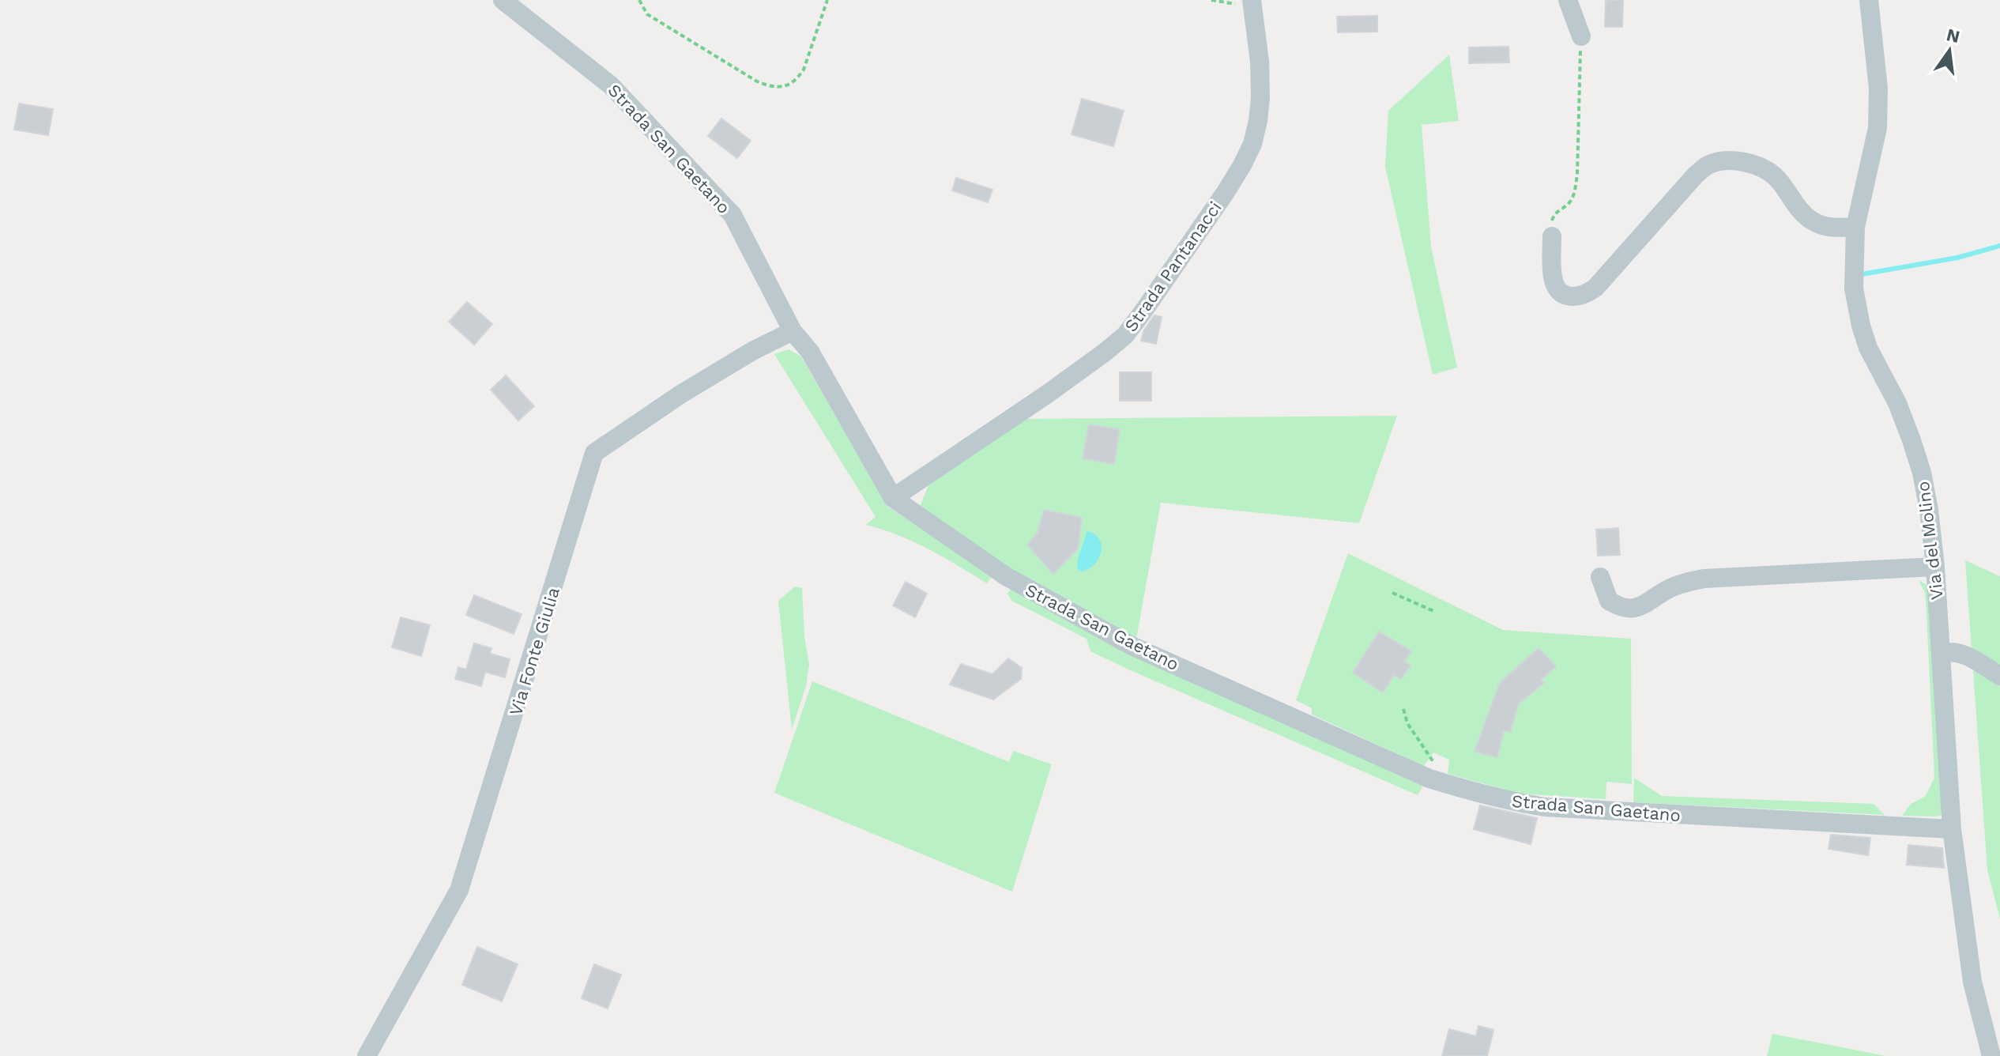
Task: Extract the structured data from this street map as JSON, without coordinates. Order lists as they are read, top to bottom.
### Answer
{
  "streets": {
    "street": [
      "Strada San Gaetano",
      "Strada Pantanacci",
      "Via del Molino",
      "Via Fonte Giulia"
    ]
  },
  "crossings": [
    ["Strada San Gaetano", "Strada Pantanacci"],
    ["Strada San Gaetano", "Via del Molino"],
    ["Strada San Gaetano", "Via Fonte Giulia"]
  ],
  "north": "top"
}
